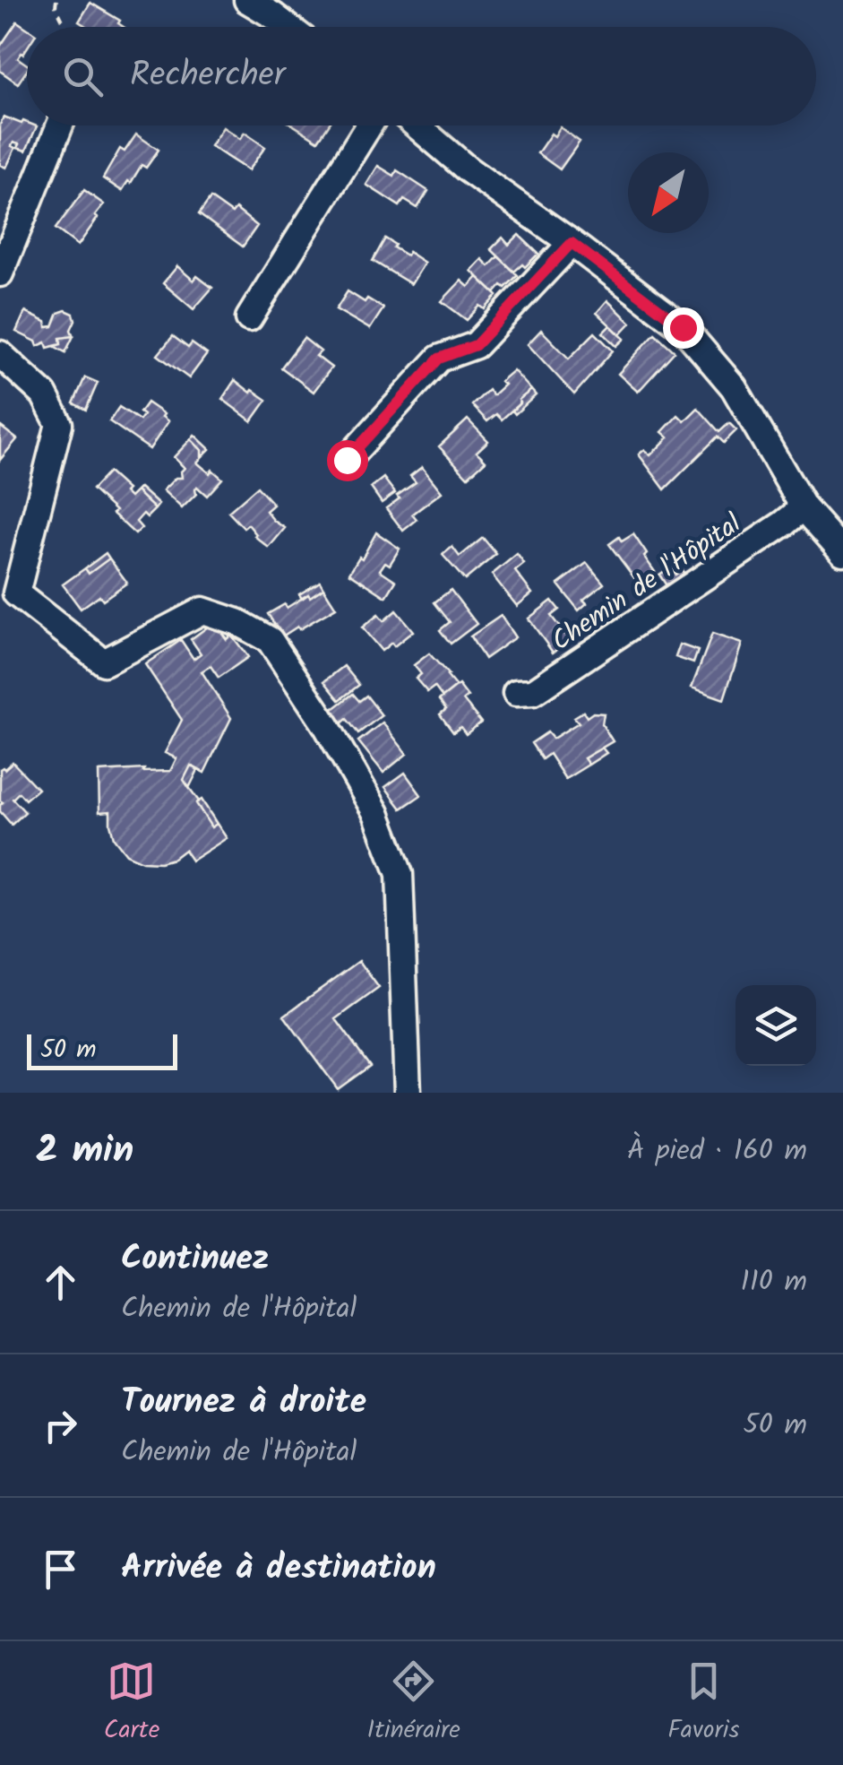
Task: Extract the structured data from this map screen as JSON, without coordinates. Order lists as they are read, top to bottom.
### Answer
{
  "streets": {
    "street": ["Chemin de l'Hôpital"]
  },
  "scale_bar": "50 m",
  "north": "bottom left",
  "page": {
    "search": "Rechercher",
    "scale": "50 m",
    "heading": ["2 min", "À pied · 160 m"],
    "list": [
      ["Continuez", "Chemin de l'Hôpital", "110 m"],
      ["Tournez à droite", "Chemin de l'Hôpital", "50 m"],
      "Arrivée à destination"
    ],
    "nav": ["Carte", "Itinéraire", "Favoris"]
  }
}
